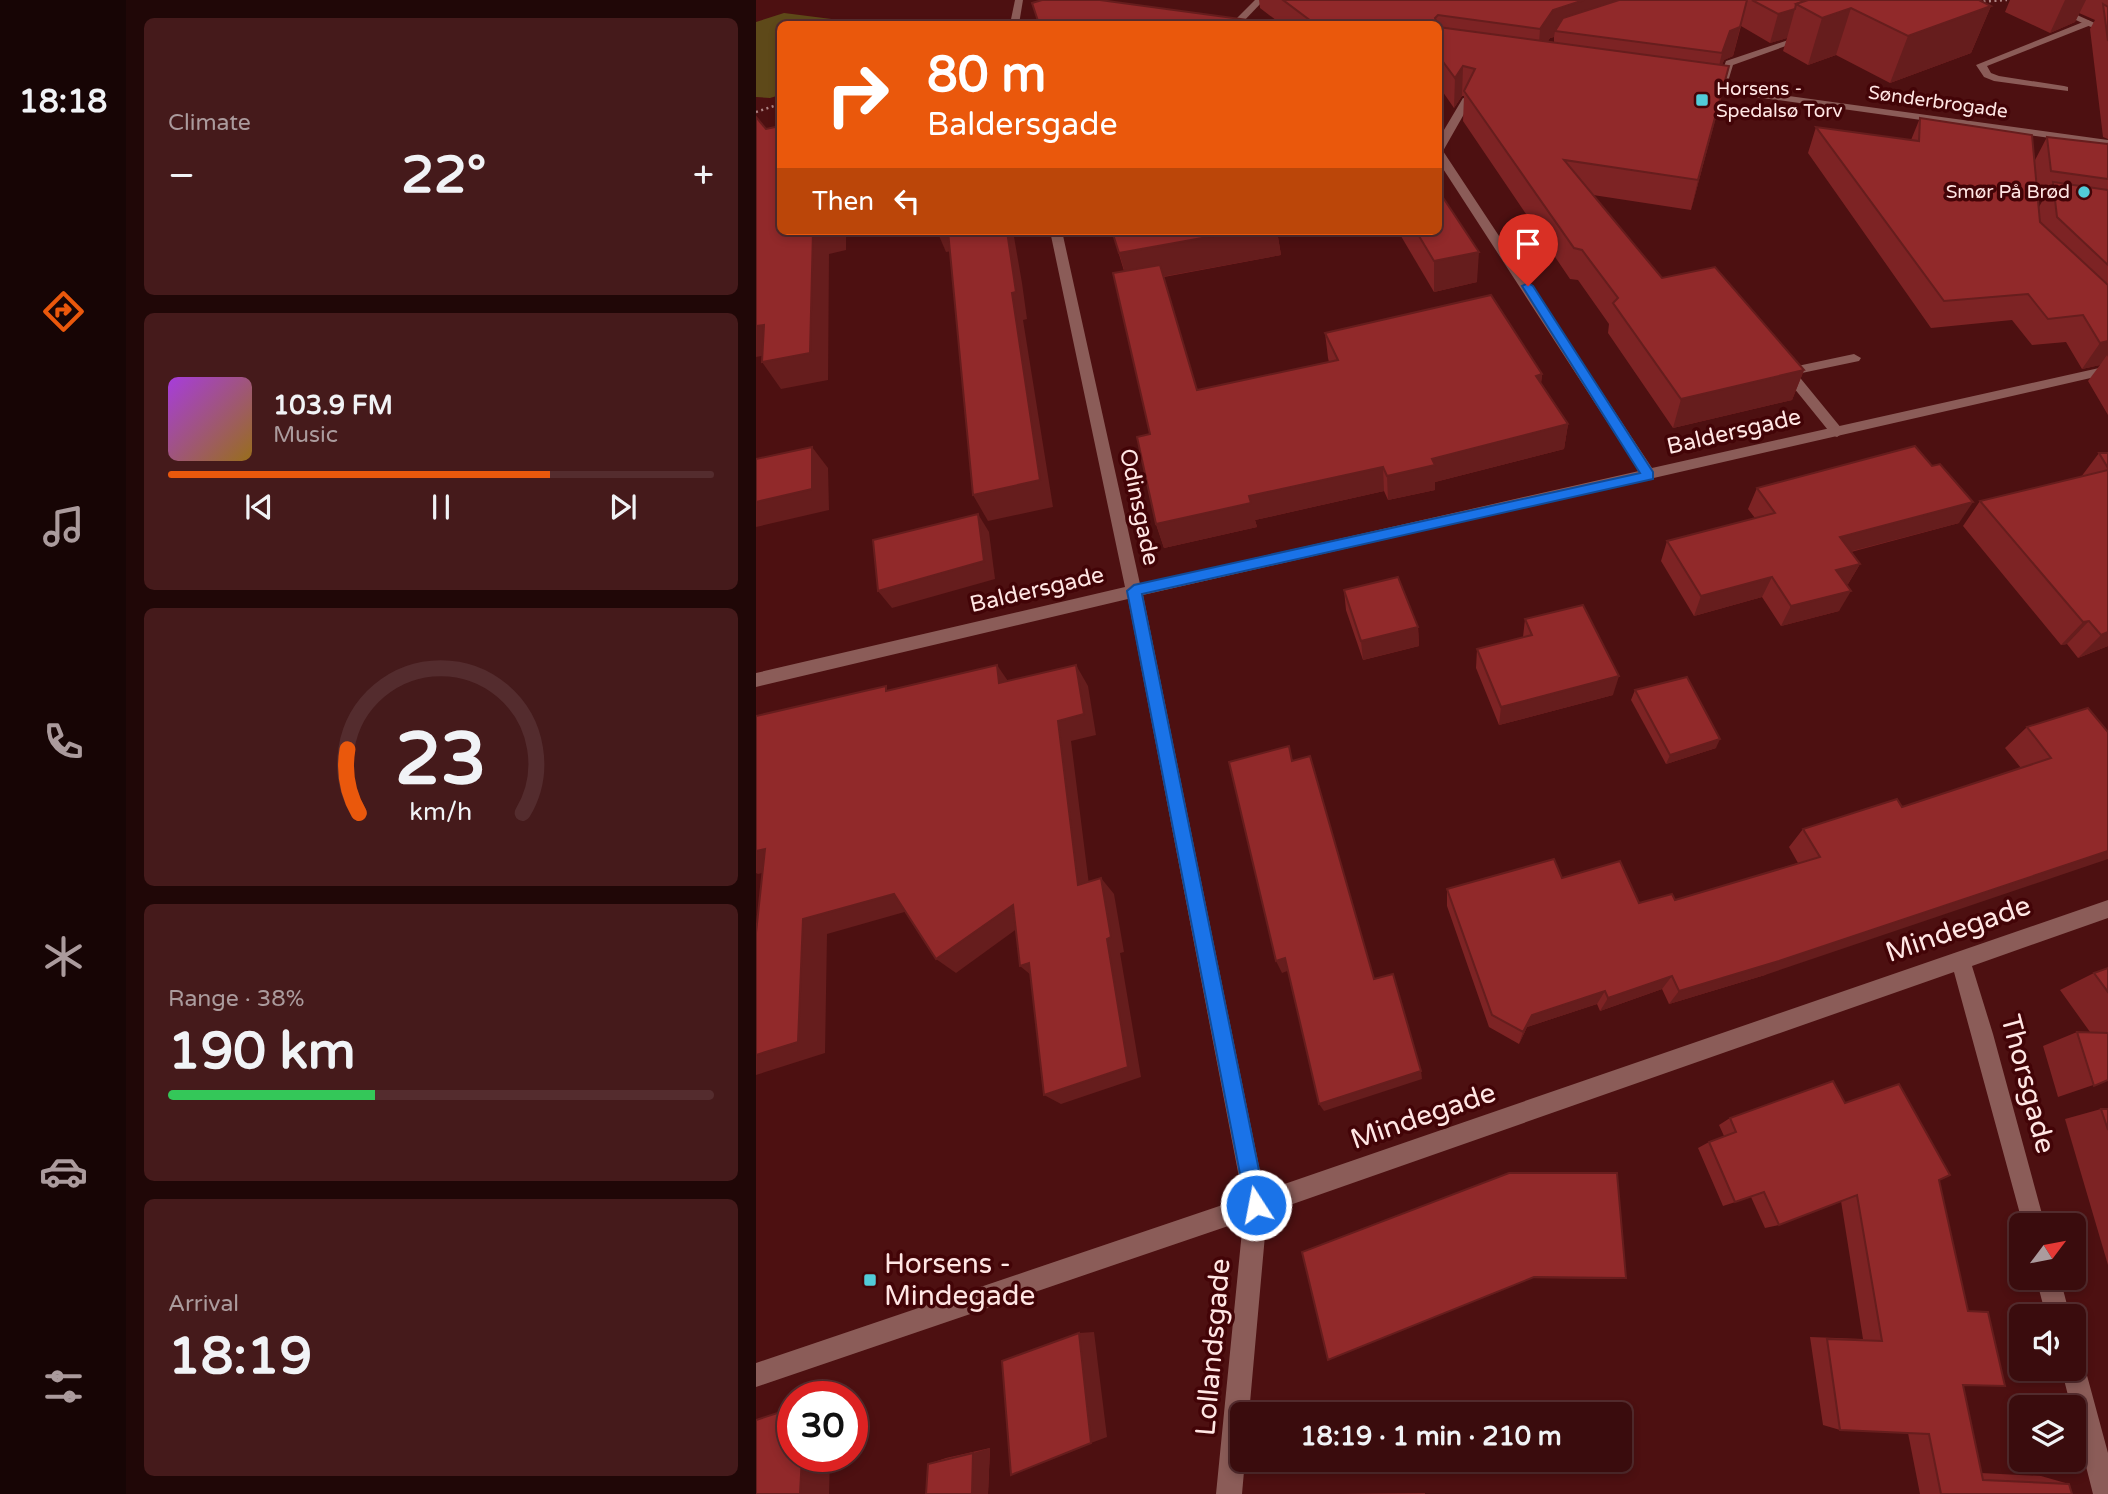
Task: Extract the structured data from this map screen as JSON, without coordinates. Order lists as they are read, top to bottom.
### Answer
{
  "streets": {
    "street": [
      "Sønderbrogade",
      "Baldersgade",
      "Odinsgade",
      "Mindegade",
      "Thorsgade",
      "Lollandsgade"
    ]
  },
  "crossings": [
    ["Baldersgade", "Odinsgade"],
    ["Odinsgade", "Mindegade"],
    ["Odinsgade", "Lollandsgade"],
    ["Mindegade", "Thorsgade"],
    ["Mindegade", "Lollandsgade"]
  ],
  "places": {
    "transit": ["Horsens - Spedalsø Torv", "Horsens - Mindegade"],
    "other": ["Smør På Brød"]
  },
  "north": "top right",
  "page": {
    "tabs": "18:18",
    "tile": [
      "Climate",
      ["Range · 38%", "190 km"],
      ["Arrival", "18:19"]
    ],
    "turn": ["80 m", "Baldersgade"],
    "heat": ["−", "22°", "+"],
    "then": "Then",
    "song": ["103.9 FM", "Music"],
    "limit": "30",
    "trip": "18:19 · 1 min · 210 m",
    "gauge": ["23", "km/h"]
  }
}
